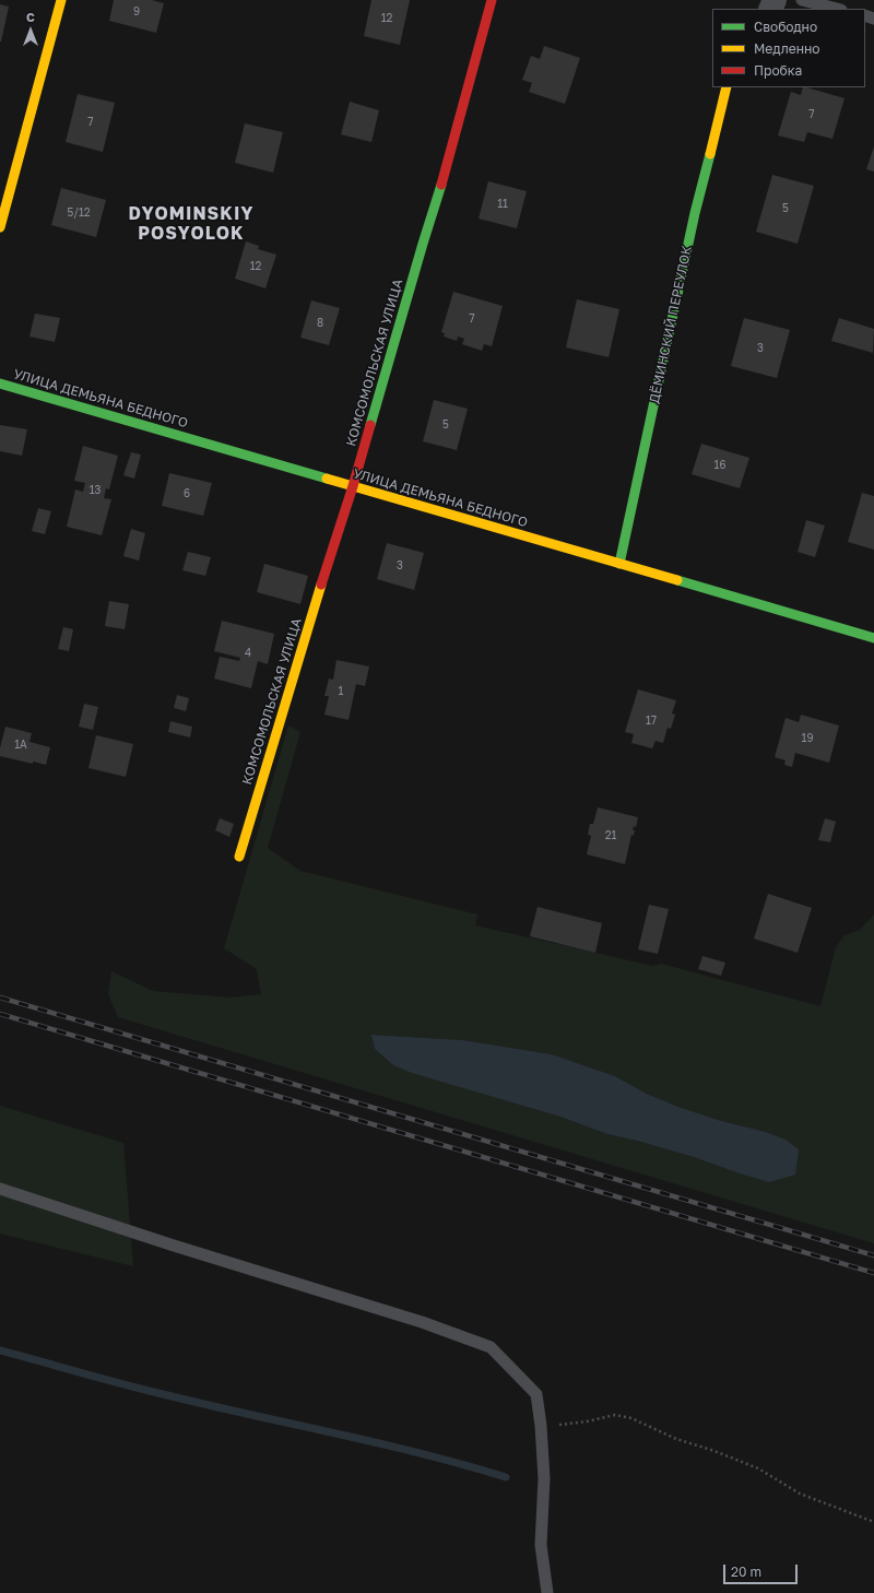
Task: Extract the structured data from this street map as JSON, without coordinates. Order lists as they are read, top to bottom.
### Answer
{
  "streets": {
    "street": ["ДЁМИНСКИЙ ПЕРЕУЛОК", "КОМСОМОЛЬСКАЯ УЛИЦА", "УЛИЦА ДЕМЬЯНА БЕДНОГО"]
  },
  "crossings": [
    ["ДЁМИНСКИЙ ПЕРЕУЛОК", "УЛИЦА ДЕМЬЯНА БЕДНОГО"],
    ["КОМСОМОЛЬСКАЯ УЛИЦА", "УЛИЦА ДЕМЬЯНА БЕДНОГО"]
  ],
  "districts": ["DYOMINSKIY POSYOLOK"],
  "house_numbers": [
    "9",
    "12",
    "7",
    "7",
    "11",
    "5",
    "5/12",
    "12",
    "7",
    "8",
    "3",
    "5",
    "16",
    "13",
    "6",
    "3",
    "4",
    "1",
    "17",
    "19",
    "1А",
    "21"
  ],
  "legend": ["Свободно", "Медленно", "Пробка"],
  "scale_bar": "20 m",
  "north": "top"
}
